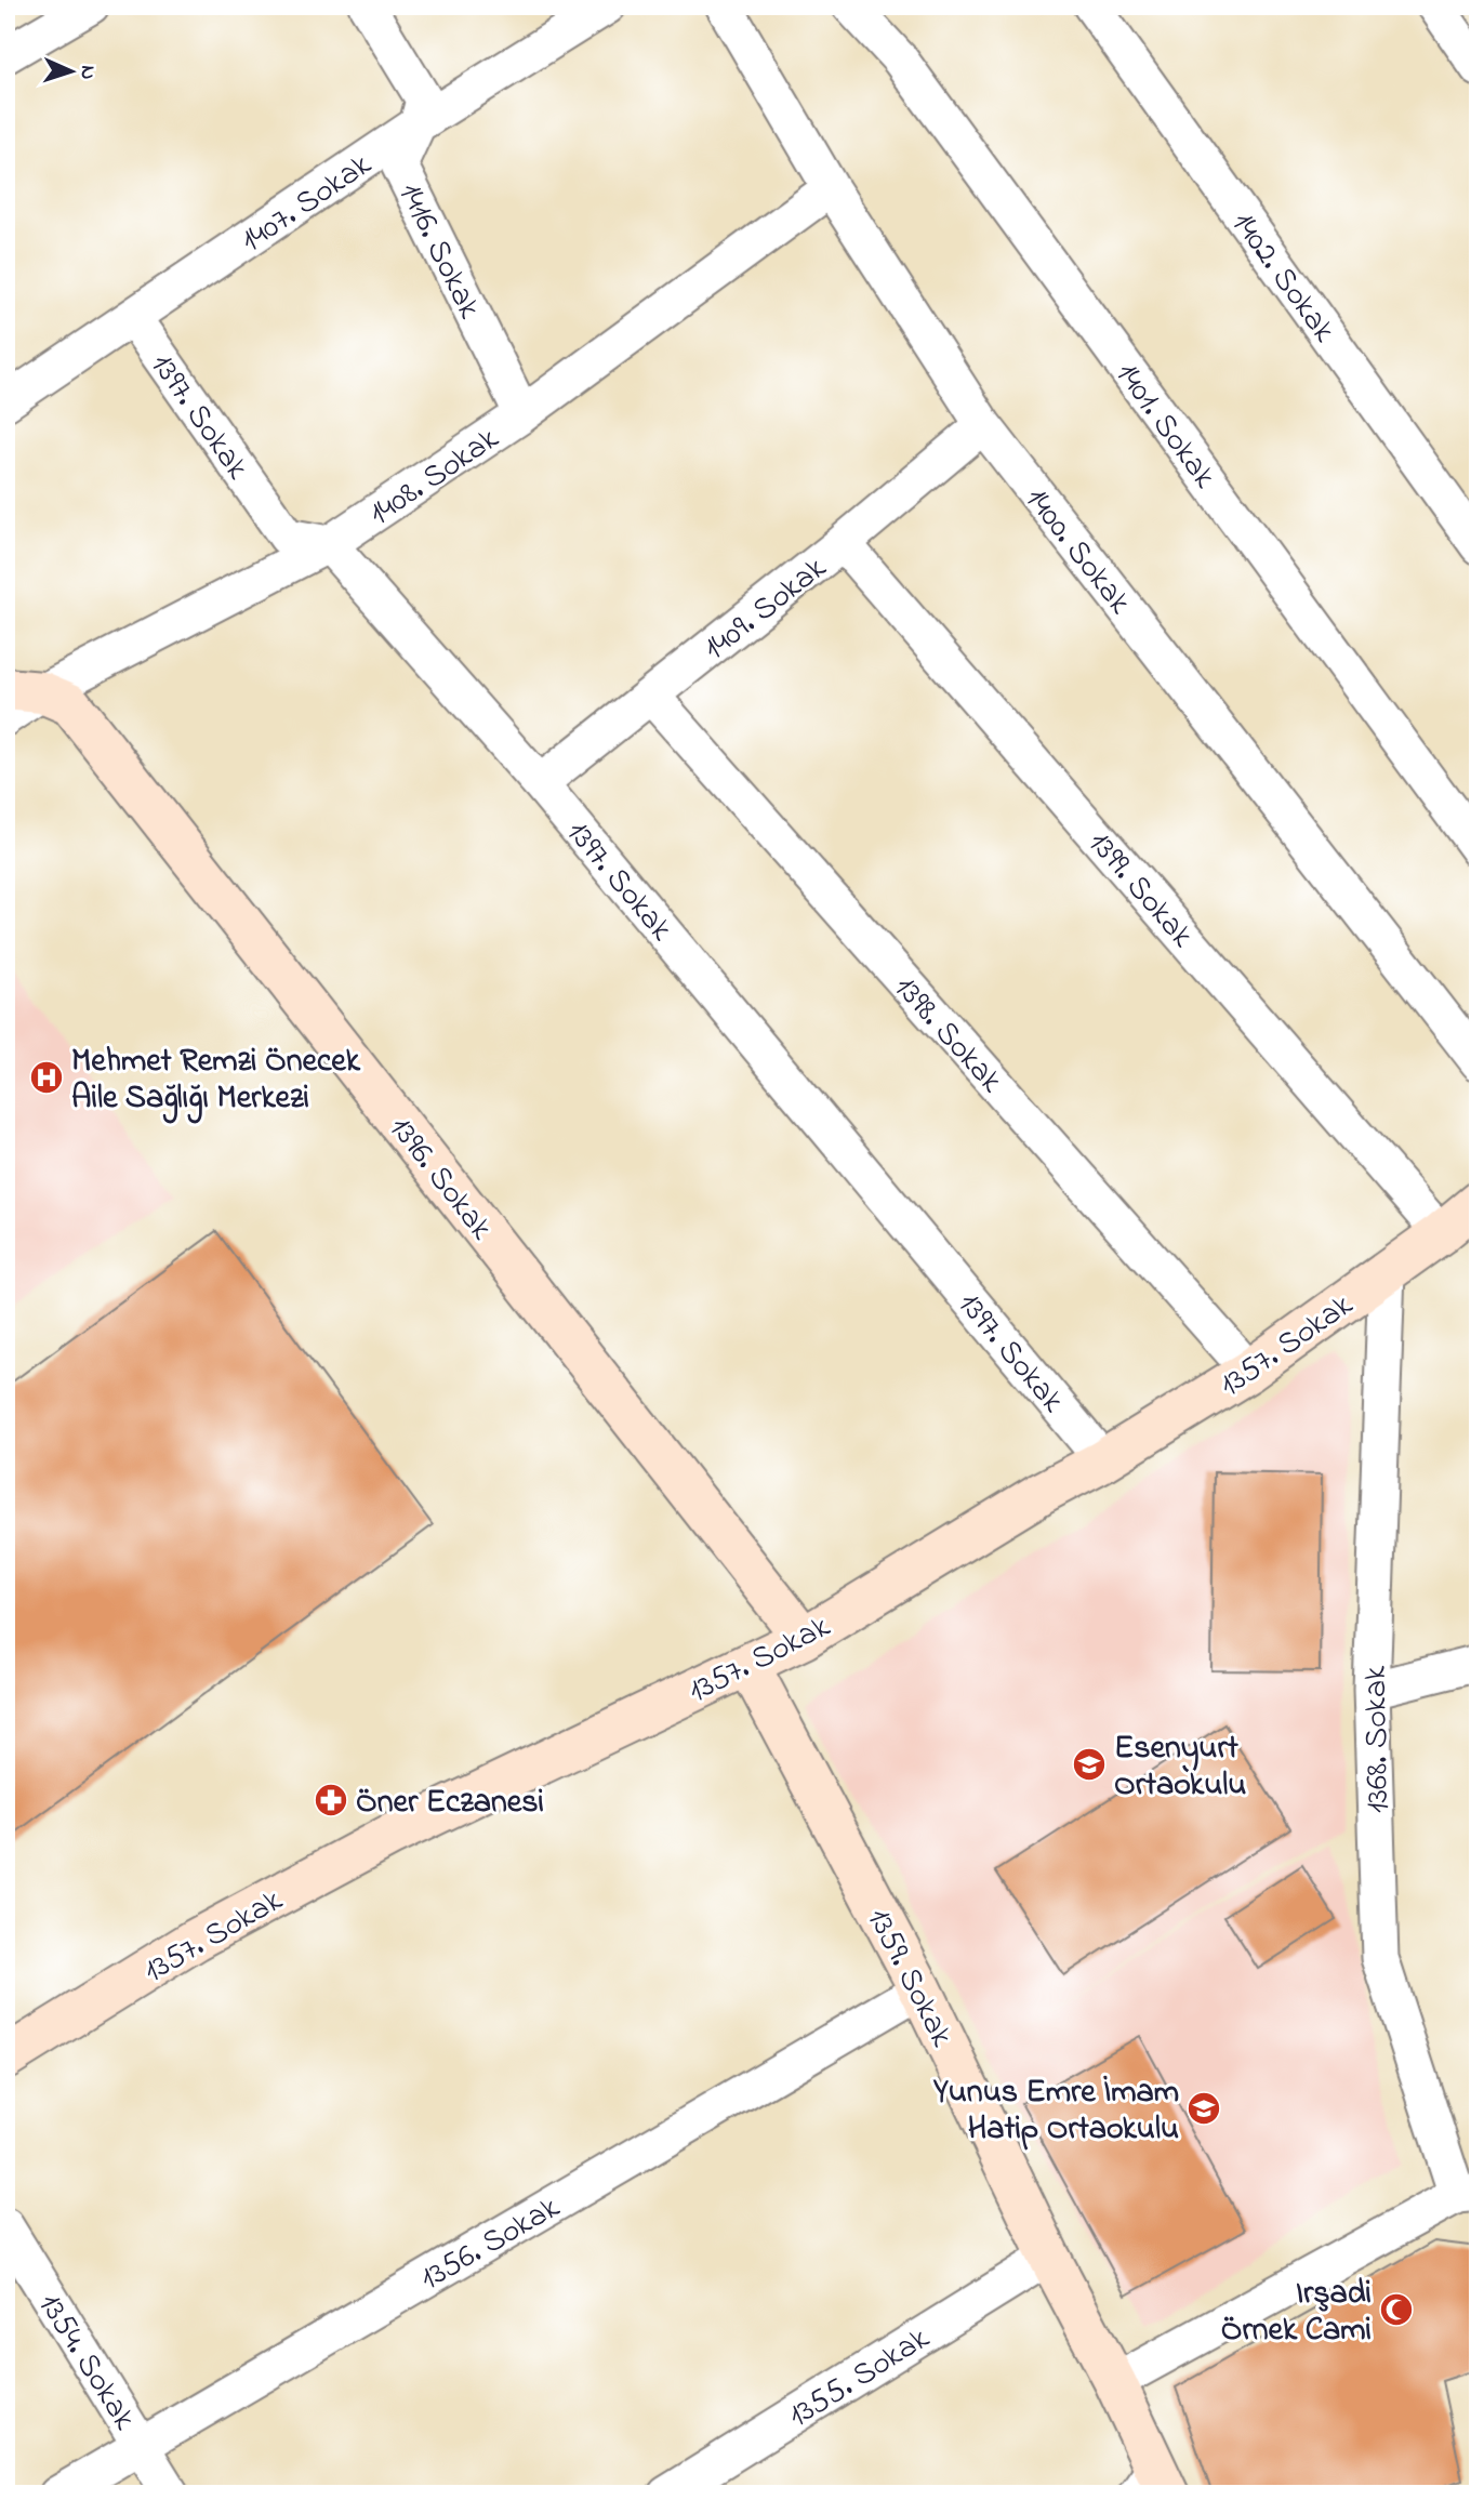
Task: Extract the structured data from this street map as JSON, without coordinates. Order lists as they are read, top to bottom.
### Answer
{
  "streets": {
    "street": [
      "1407. Sokak",
      "1416. Sokak",
      "1402. Sokak",
      "1397. Sokak",
      "1401. Sokak",
      "1408. Sokak",
      "1400. Sokak",
      "1409. Sokak",
      "1399. Sokak",
      "1398. Sokak",
      "1396. Sokak",
      "1357. Sokak",
      "1368. Sokak",
      "1359. Sokak",
      "1356. Sokak",
      "1354. Sokak",
      "1355. Sokak"
    ]
  },
  "crossings": [
    ["1407. Sokak", "1416. Sokak"],
    ["1407. Sokak", "1397. Sokak"],
    ["1416. Sokak", "1408. Sokak"],
    ["1397. Sokak", "1408. Sokak"],
    ["1397. Sokak", "1409. Sokak"],
    ["1397. Sokak", "1357. Sokak"],
    ["1408. Sokak", "1400. Sokak"],
    ["1408. Sokak", "1396. Sokak"],
    ["1400. Sokak", "1409. Sokak"],
    ["1409. Sokak", "1399. Sokak"],
    ["1409. Sokak", "1398. Sokak"],
    ["1399. Sokak", "1357. Sokak"],
    ["1398. Sokak", "1357. Sokak"],
    ["1396. Sokak", "1357. Sokak"],
    ["1357. Sokak", "1368. Sokak"],
    ["1357. Sokak", "1359. Sokak"],
    ["1359. Sokak", "1356. Sokak"],
    ["1359. Sokak", "1355. Sokak"],
    ["1356. Sokak", "1354. Sokak"]
  ],
  "places": {
    "hospital": ["Mehmet Remzi Önecek Aile Sağlığı Merkezi"],
    "school or university": ["Esenyurt Ortaokulu", "Yunus Emre İmam Hatip Ortaokulu"],
    "pharmacy": ["Öner Eczanesi"],
    "mosque": ["Irşadi Örnek Cami"]
  },
  "north": "right"
}
